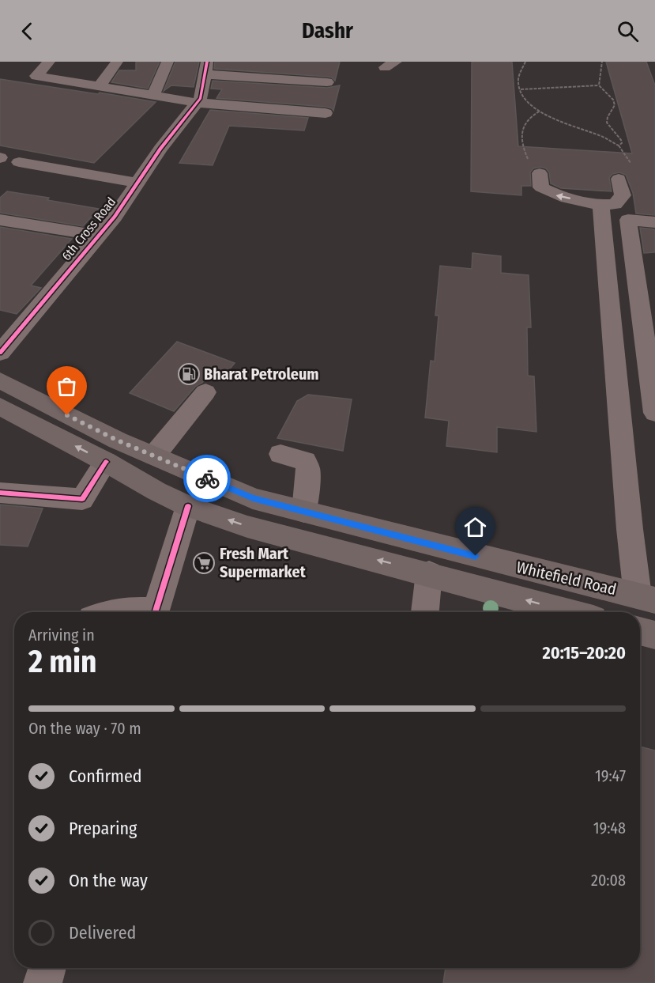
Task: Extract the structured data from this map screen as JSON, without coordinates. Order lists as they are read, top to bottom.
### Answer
{
  "streets": {
    "main road": ["Whitefield Road"],
    "street": ["6th Cross Road"]
  },
  "places": {
    "fuel station": ["Bharat Petroleum"],
    "supermarket": ["Fresh Mart Supermarket"]
  },
  "page": {
    "header": "Dashr",
    "heading": ["2 min", "Arriving in", "20:15–20:20"],
    "bar": "On the way · 70 m",
    "list": [
      ["Confirmed", "19:47"],
      ["Preparing", "19:48"],
      ["On the way", "20:08"],
      "Delivered"
    ]
  }
}
